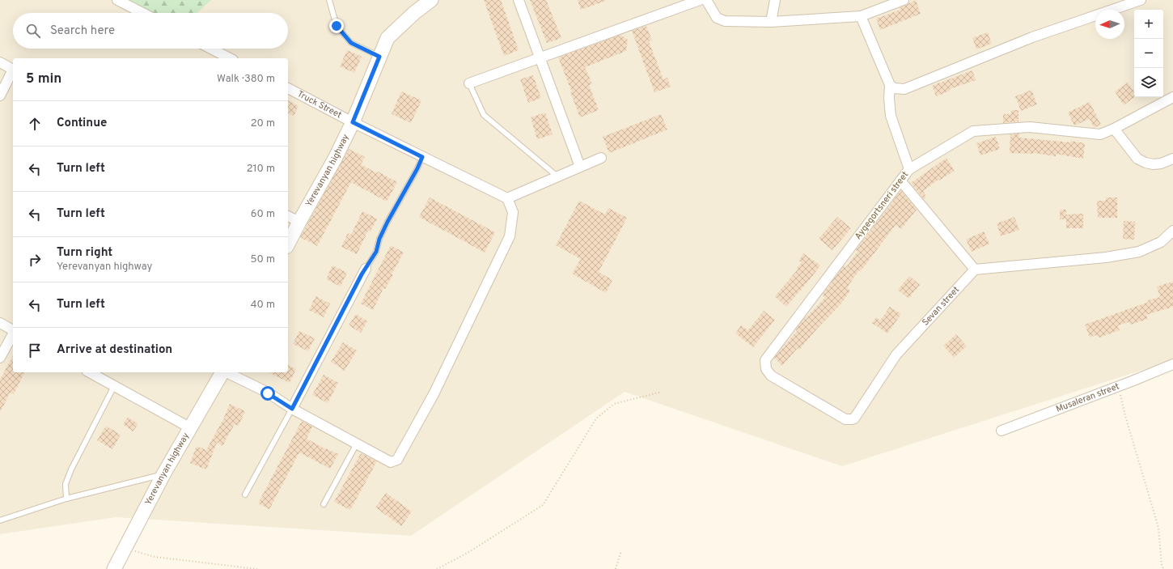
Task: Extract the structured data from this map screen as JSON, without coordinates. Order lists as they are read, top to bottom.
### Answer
{
  "streets": {
    "main road": ["Yerevanyan highway"],
    "street": [
      "Truck Street",
      "Aygegortsneri street",
      "Sevan street",
      "Musaleran street"
    ]
  },
  "crossings": [
    ["Truck Street", "Yerevanyan highway"],
    ["Aygegortsneri street", "Sevan street"]
  ],
  "north": "left",
  "page": {
    "map_buttons": ["+", "−"],
    "search": "Search here",
    "heading": ["5 min", "Walk · 380 m"],
    "list": [
      ["Continue", "20 m"],
      ["Turn left", "210 m"],
      ["Turn left", "60 m"],
      ["Turn right", "Yerevanyan highway", "50 m"],
      ["Turn left", "40 m"],
      "Arrive at destination"
    ]
  }
}
